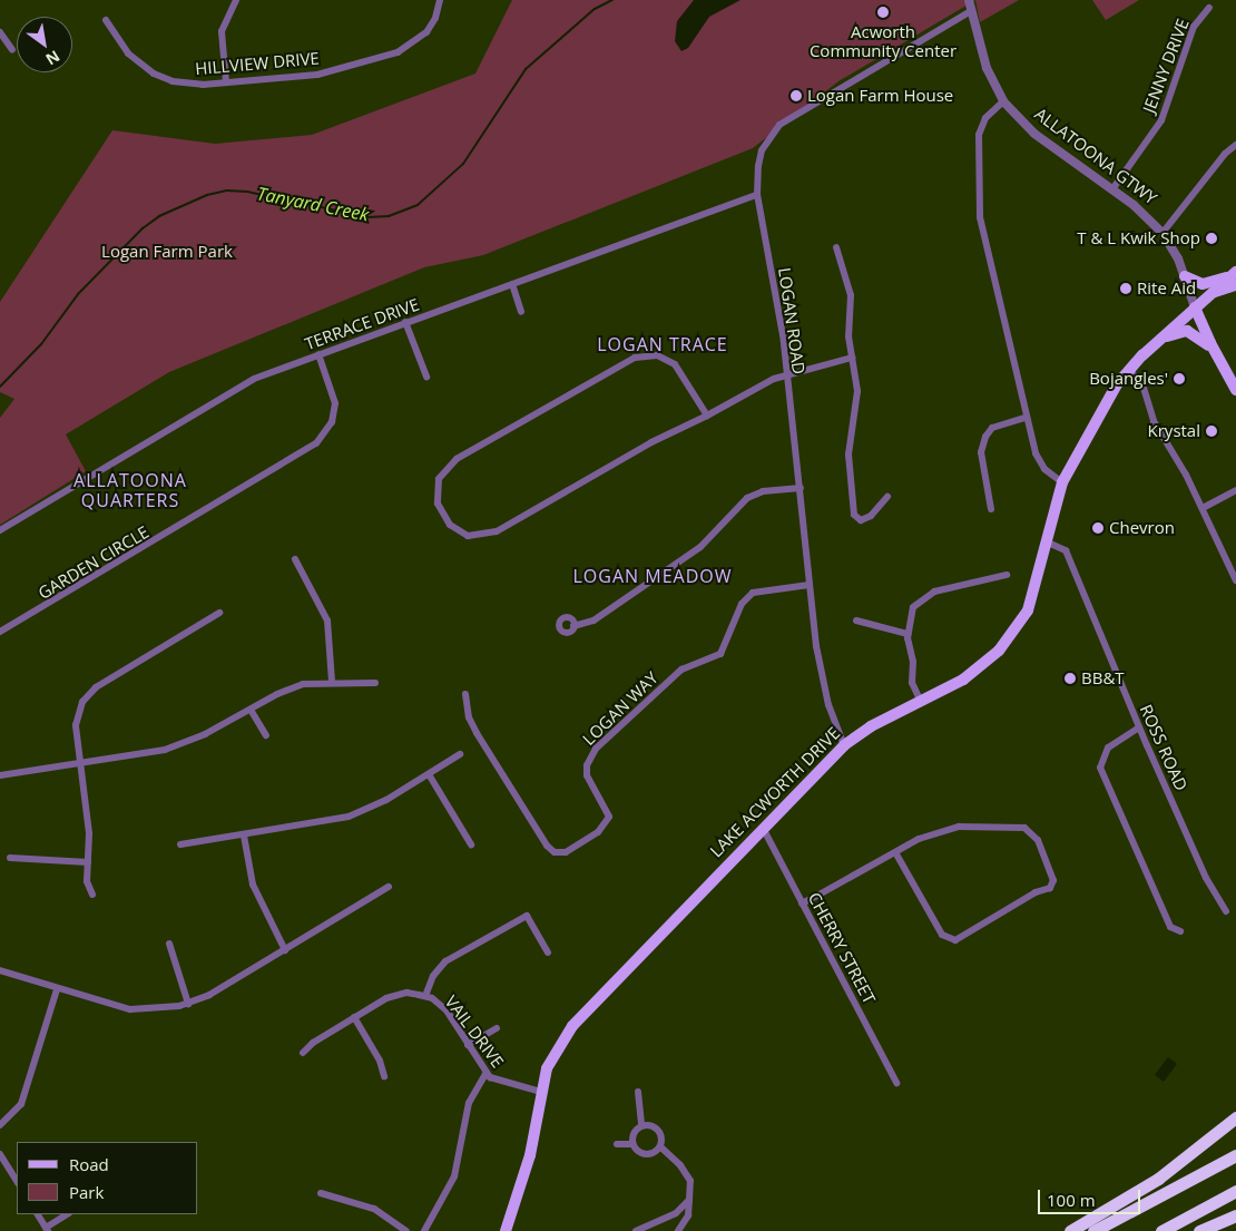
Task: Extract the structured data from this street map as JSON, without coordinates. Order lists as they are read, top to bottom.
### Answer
{
  "streets": {
    "main road": ["ALLATOONA GTWY", "LAKE ACWORTH DRIVE"],
    "street": [
      "HILLVIEW DRIVE",
      "JENNY DRIVE",
      "LOGAN ROAD",
      "TERRACE DRIVE",
      "GARDEN CIRCLE",
      "LOGAN WAY",
      "ROSS ROAD",
      "CHERRY STREET",
      "VAIL DRIVE"
    ]
  },
  "crossings": [
    ["JENNY DRIVE", "ALLATOONA GTWY"],
    ["ALLATOONA GTWY", "LOGAN ROAD"],
    ["ALLATOONA GTWY", "LAKE ACWORTH DRIVE"],
    ["LOGAN ROAD", "TERRACE DRIVE"],
    ["LOGAN ROAD", "LOGAN WAY"],
    ["LOGAN ROAD", "LAKE ACWORTH DRIVE"],
    ["TERRACE DRIVE", "GARDEN CIRCLE"],
    ["ROSS ROAD", "LAKE ACWORTH DRIVE"],
    ["LAKE ACWORTH DRIVE", "CHERRY STREET"],
    ["LAKE ACWORTH DRIVE", "VAIL DRIVE"]
  ],
  "districts": ["LOGAN TRACE", "ALLATOONA QUARTERS", "LOGAN MEADOW"],
  "water": ["Tanyard Creek"],
  "parks": ["Logan Farm Park"],
  "places": [
    "Acworth Community Center",
    "Logan Farm House",
    "T & L Kwik Shop",
    "Rite Aid",
    "Bojangles'",
    "Krystal",
    "Chevron",
    "BB&T"
  ],
  "legend": ["Road", "Park"],
  "scale_bar": "100 m",
  "north": "bottom right"
}
